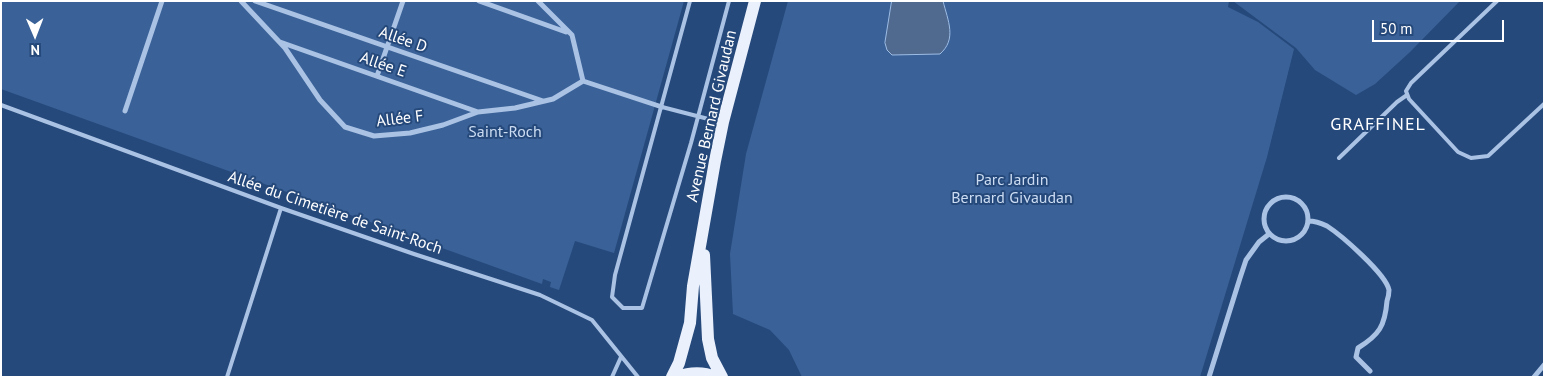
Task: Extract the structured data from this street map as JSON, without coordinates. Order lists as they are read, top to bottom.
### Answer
{
  "streets": {
    "main road": ["Avenue Bernard Givaudan"],
    "street": ["Allée D", "Allée E", "Allée F"],
    "lane": ["Allée du Cimetière de Saint-Roch"]
  },
  "crossings": [
    ["Allée D", "Allée F"],
    ["Allée E", "Allée F"]
  ],
  "districts": ["GRAFFINEL"],
  "parks": ["Saint-Roch", "Parc Jardin Bernard Givaudan"],
  "scale_bar": "50 m",
  "north": "bottom"
}
